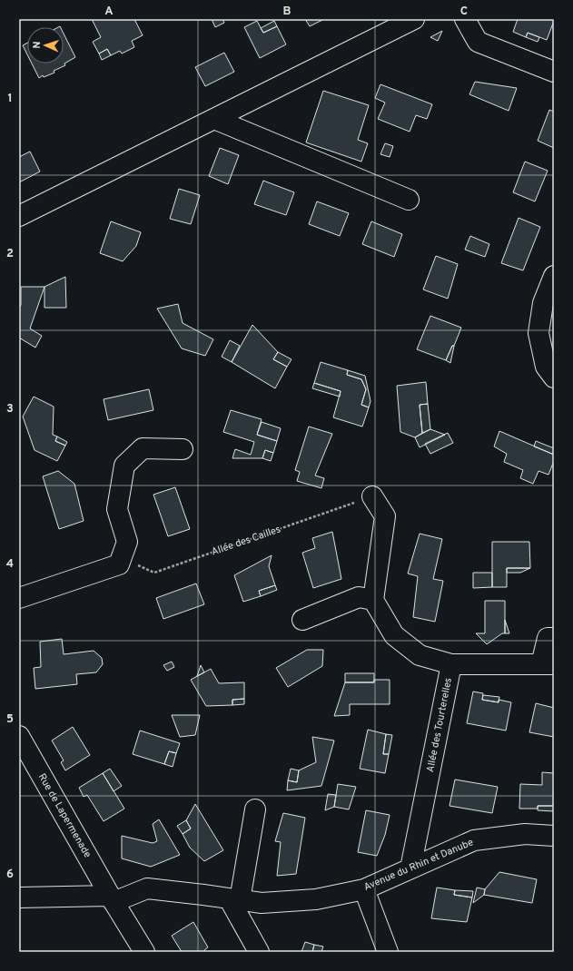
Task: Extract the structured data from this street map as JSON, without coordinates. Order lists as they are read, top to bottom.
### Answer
{
  "streets": {
    "street": ["Allée des Tourterelles", "Rue de Lapermenade", "Avenue du Rhin et Danube"],
    "path": ["Allée des Cailles"]
  },
  "crossings": [
    ["Allée des Tourterelles", "Avenue du Rhin et Danube"],
    ["Rue de Lapermenade", "Avenue du Rhin et Danube"]
  ],
  "north": "left",
  "grid": {
    "columns": ["A", "B", "C"],
    "rows": [
      "1",
      "2",
      "3",
      "4",
      "5",
      "6"
    ]
  }
}
